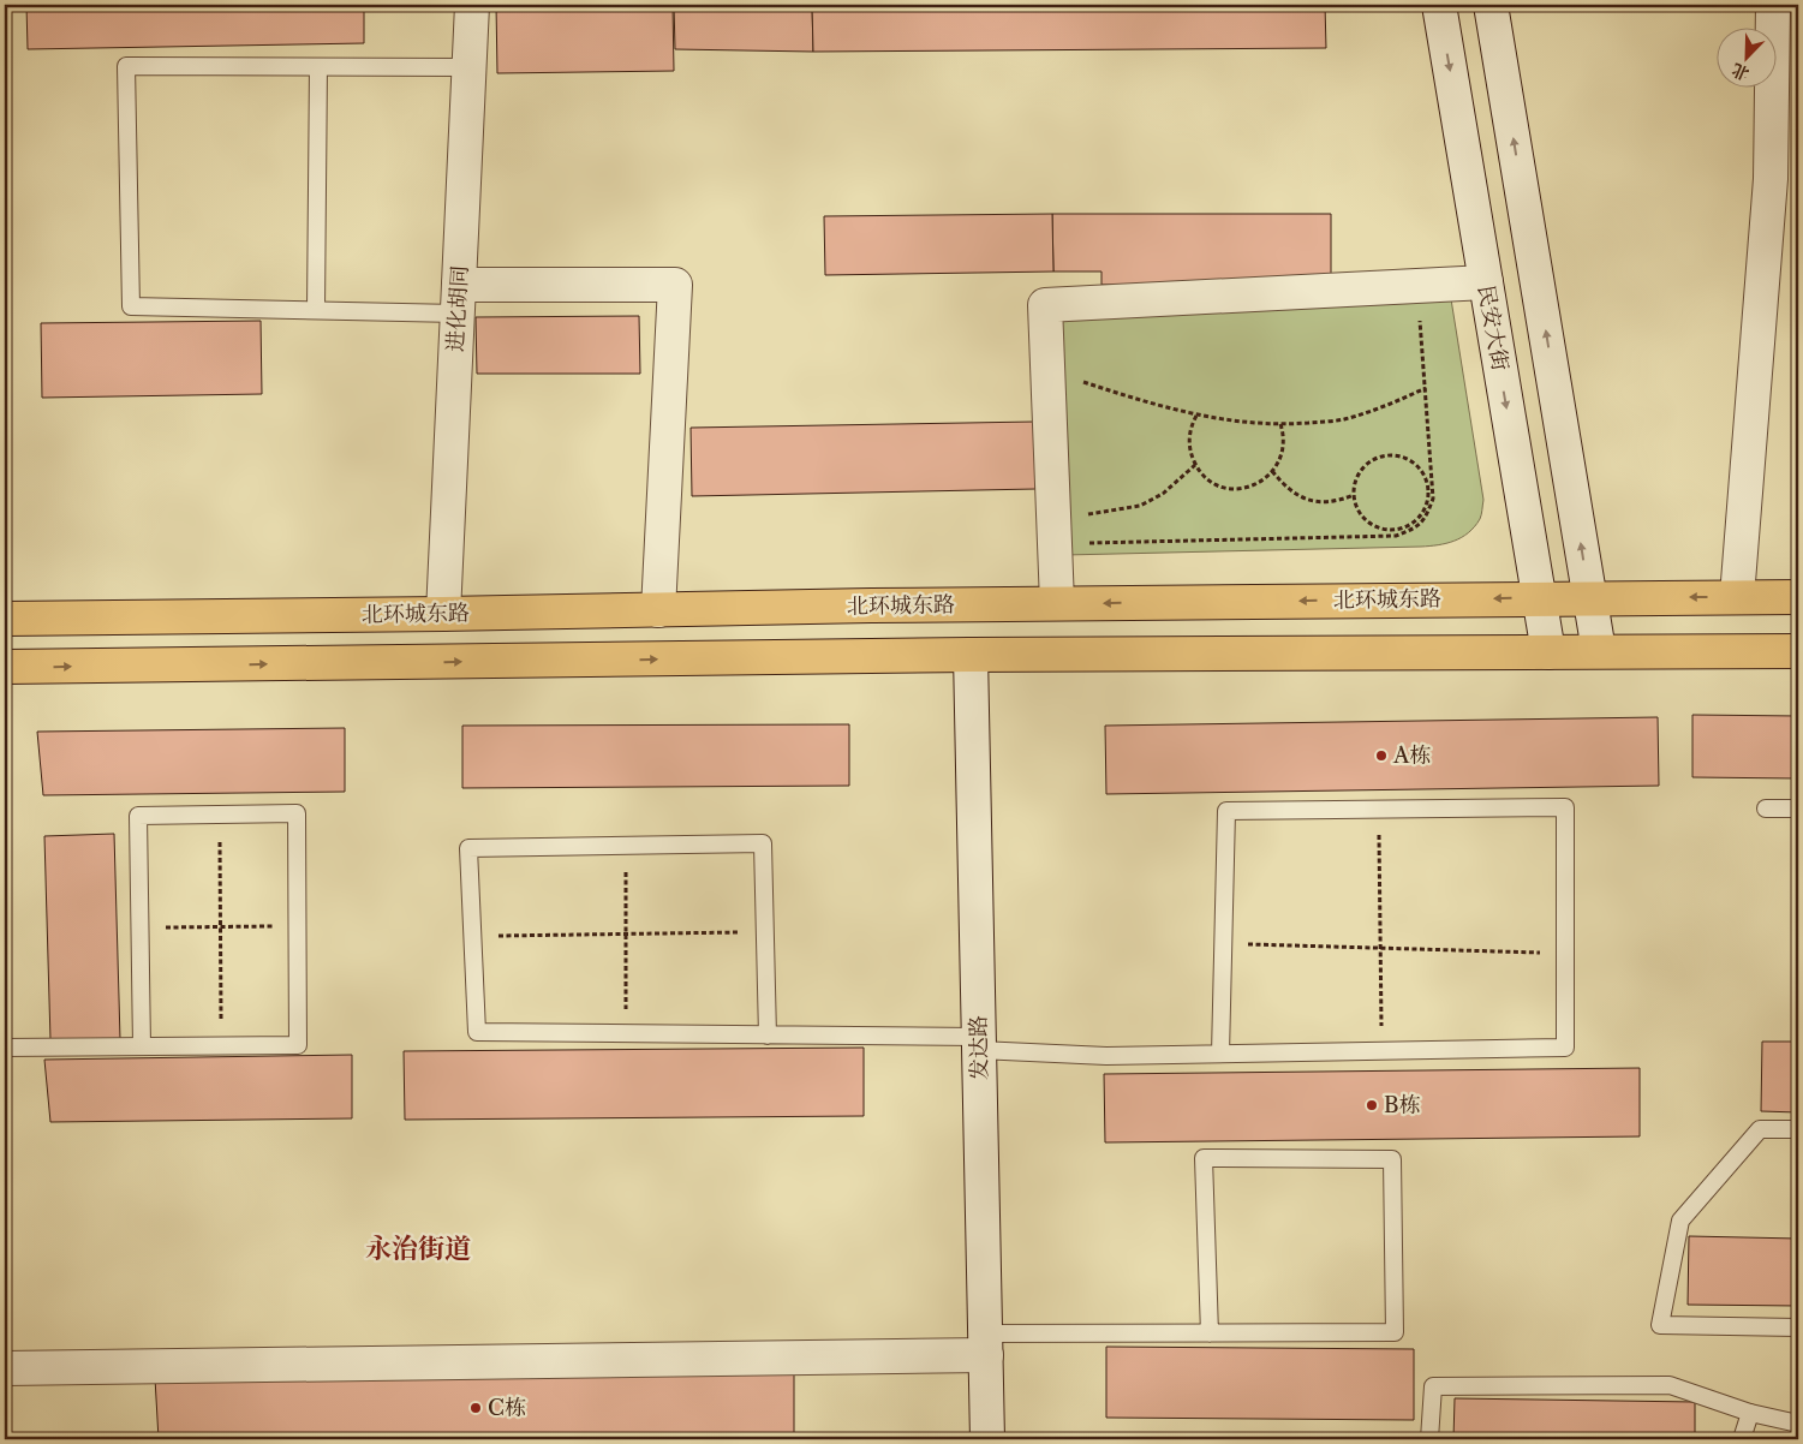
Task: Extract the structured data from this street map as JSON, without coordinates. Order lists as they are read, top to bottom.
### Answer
{
  "streets": {
    "main road": ["北环城东路"],
    "street": ["进化胡同", "民安大街", "发达路"]
  },
  "crossings": [
    ["进化胡同", "北环城东路"],
    ["民安大街", "北环城东路"]
  ],
  "districts": ["永治街道"],
  "places": ["A栋", "B栋", "C栋"],
  "north": "bottom left"
}
